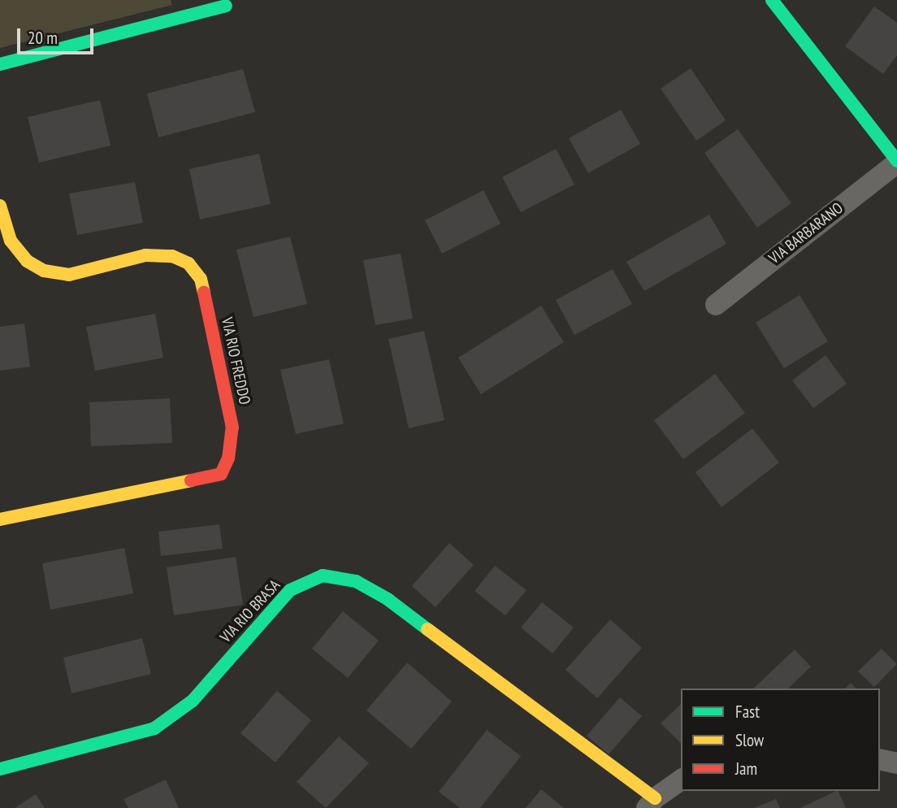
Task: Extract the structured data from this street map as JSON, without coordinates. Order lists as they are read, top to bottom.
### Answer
{
  "streets": {
    "street": ["VIA BARBARANO", "VIA RIO FREDDO", "VIA RIO BRASA"]
  },
  "legend": ["Fast", "Slow", "Jam"],
  "scale_bar": "20 m"
}
